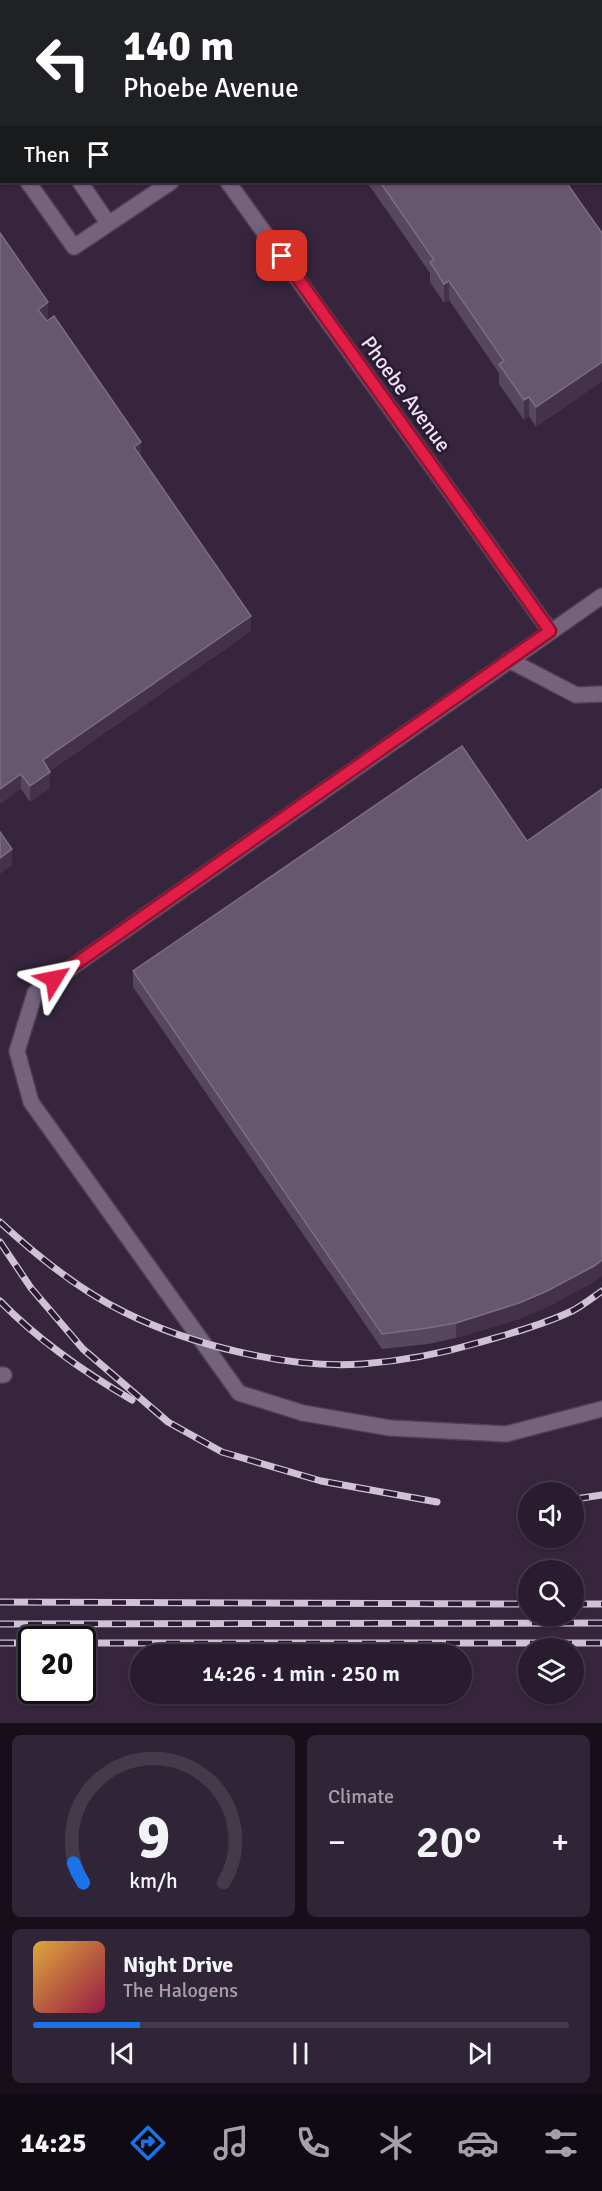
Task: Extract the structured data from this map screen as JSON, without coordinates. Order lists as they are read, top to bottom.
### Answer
{
  "streets": {
    "street": ["Phoebe Avenue"]
  },
  "page": {
    "turn": ["140 m", "Phoebe Avenue"],
    "then": "Then",
    "limit": "20",
    "trip": "14:26 · 1 min · 250 m",
    "tile": "Climate",
    "heat": ["−", "20°", "+"],
    "song": ["Night Drive", "The Halogens"],
    "tabs": "14:25",
    "gauge": ["9", "km/h"]
  }
}
